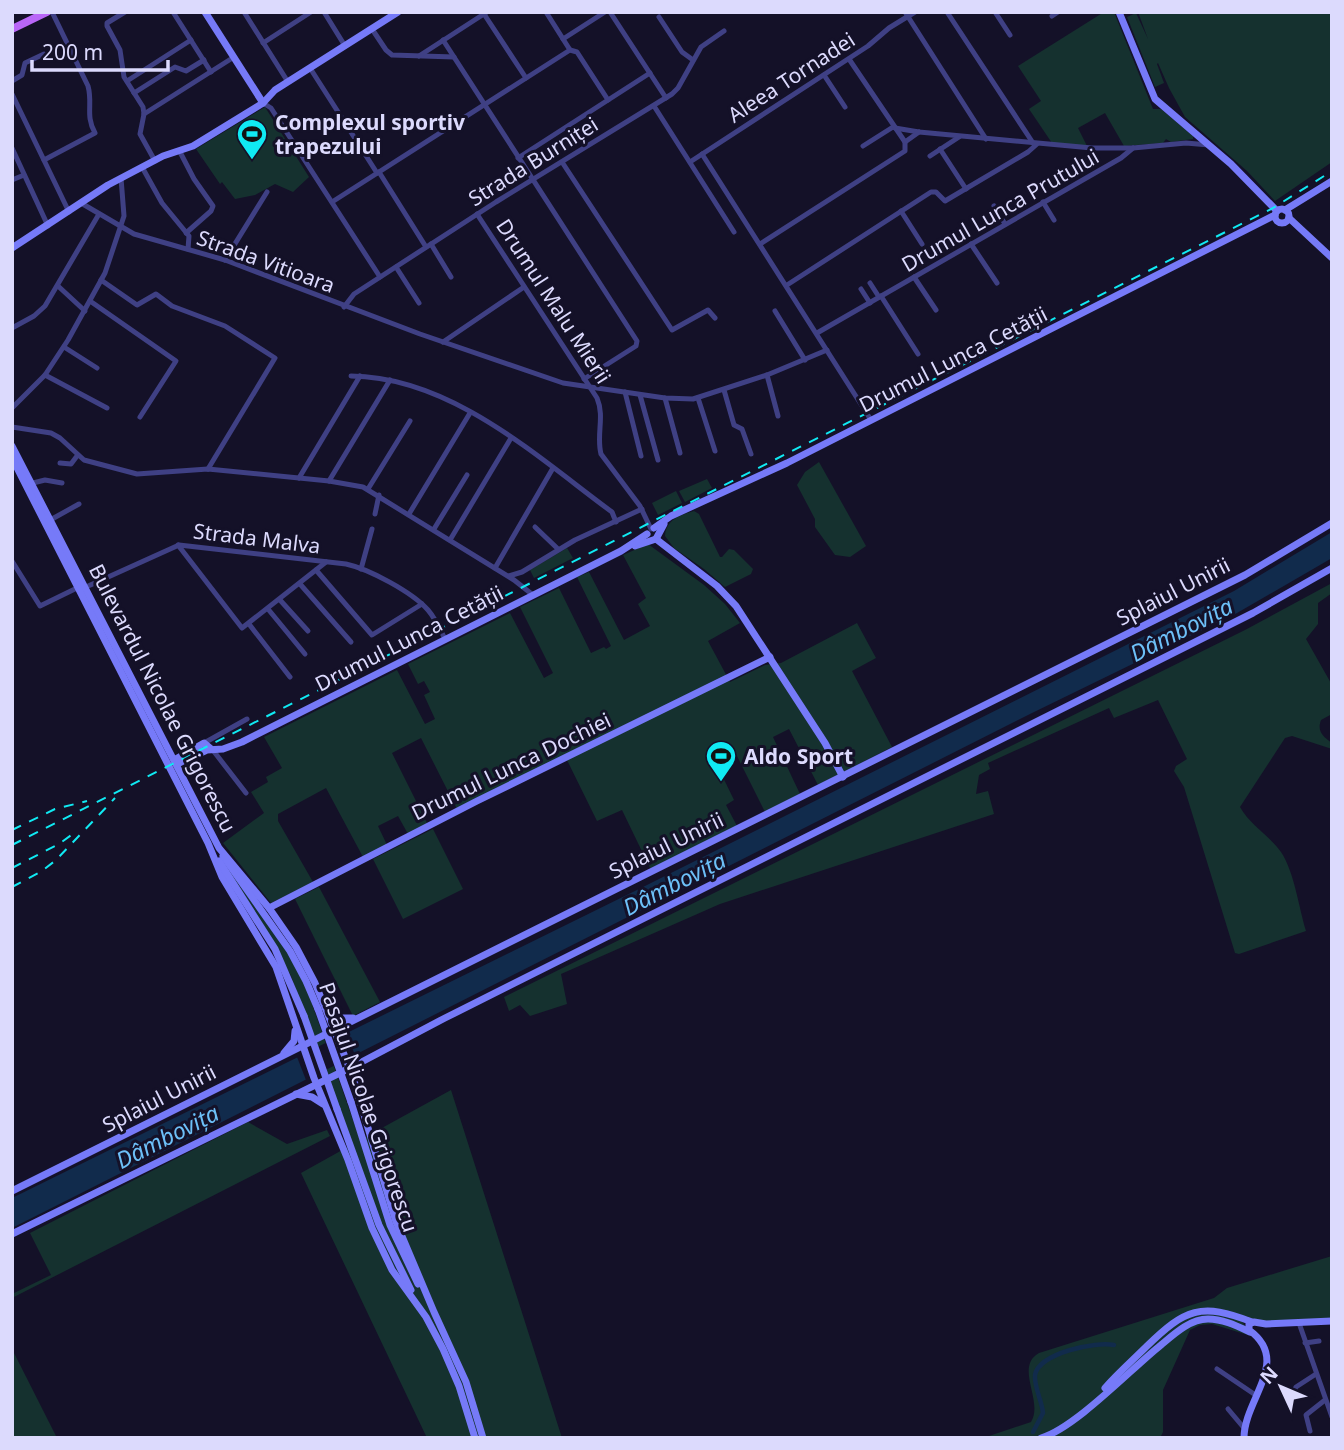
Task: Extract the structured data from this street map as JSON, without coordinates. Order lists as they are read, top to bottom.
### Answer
{
  "streets": {
    "main road": [
      "Drumul Lunca Cetății",
      "Splaiul Unirii",
      "Bulevardul Nicolae Grigorescu",
      "Drumul Lunca Dochiei",
      "Pasajul Nicolae Grigorescu"
    ],
    "street": [
      "Aleea Tornadei",
      "Strada Burniței",
      "Drumul Lunca Prutului",
      "Strada Vitioara",
      "Drumul Malu Mierii",
      "Strada Malva"
    ]
  },
  "crossings": [
    ["Strada Burniței", "Strada Vitioara"],
    ["Strada Burniței", "Drumul Malu Mierii"],
    ["Strada Vitioara", "Drumul Malu Mierii"],
    ["Drumul Malu Mierii", "Drumul Lunca Cetății"],
    ["Drumul Lunca Cetății", "Strada Malva"],
    ["Drumul Lunca Cetății", "Bulevardul Nicolae Grigorescu"],
    ["Strada Malva", "Bulevardul Nicolae Grigorescu"],
    ["Splaiul Unirii", "Bulevardul Nicolae Grigorescu"],
    ["Bulevardul Nicolae Grigorescu", "Drumul Lunca Dochiei"],
    ["Bulevardul Nicolae Grigorescu", "Pasajul Nicolae Grigorescu"]
  ],
  "water": ["Dâmbovița"],
  "places": {
    "sports": ["Complexul sportiv trapezului", "Aldo Sport"]
  },
  "scale_bar": "200 m",
  "north": "top left"
}
